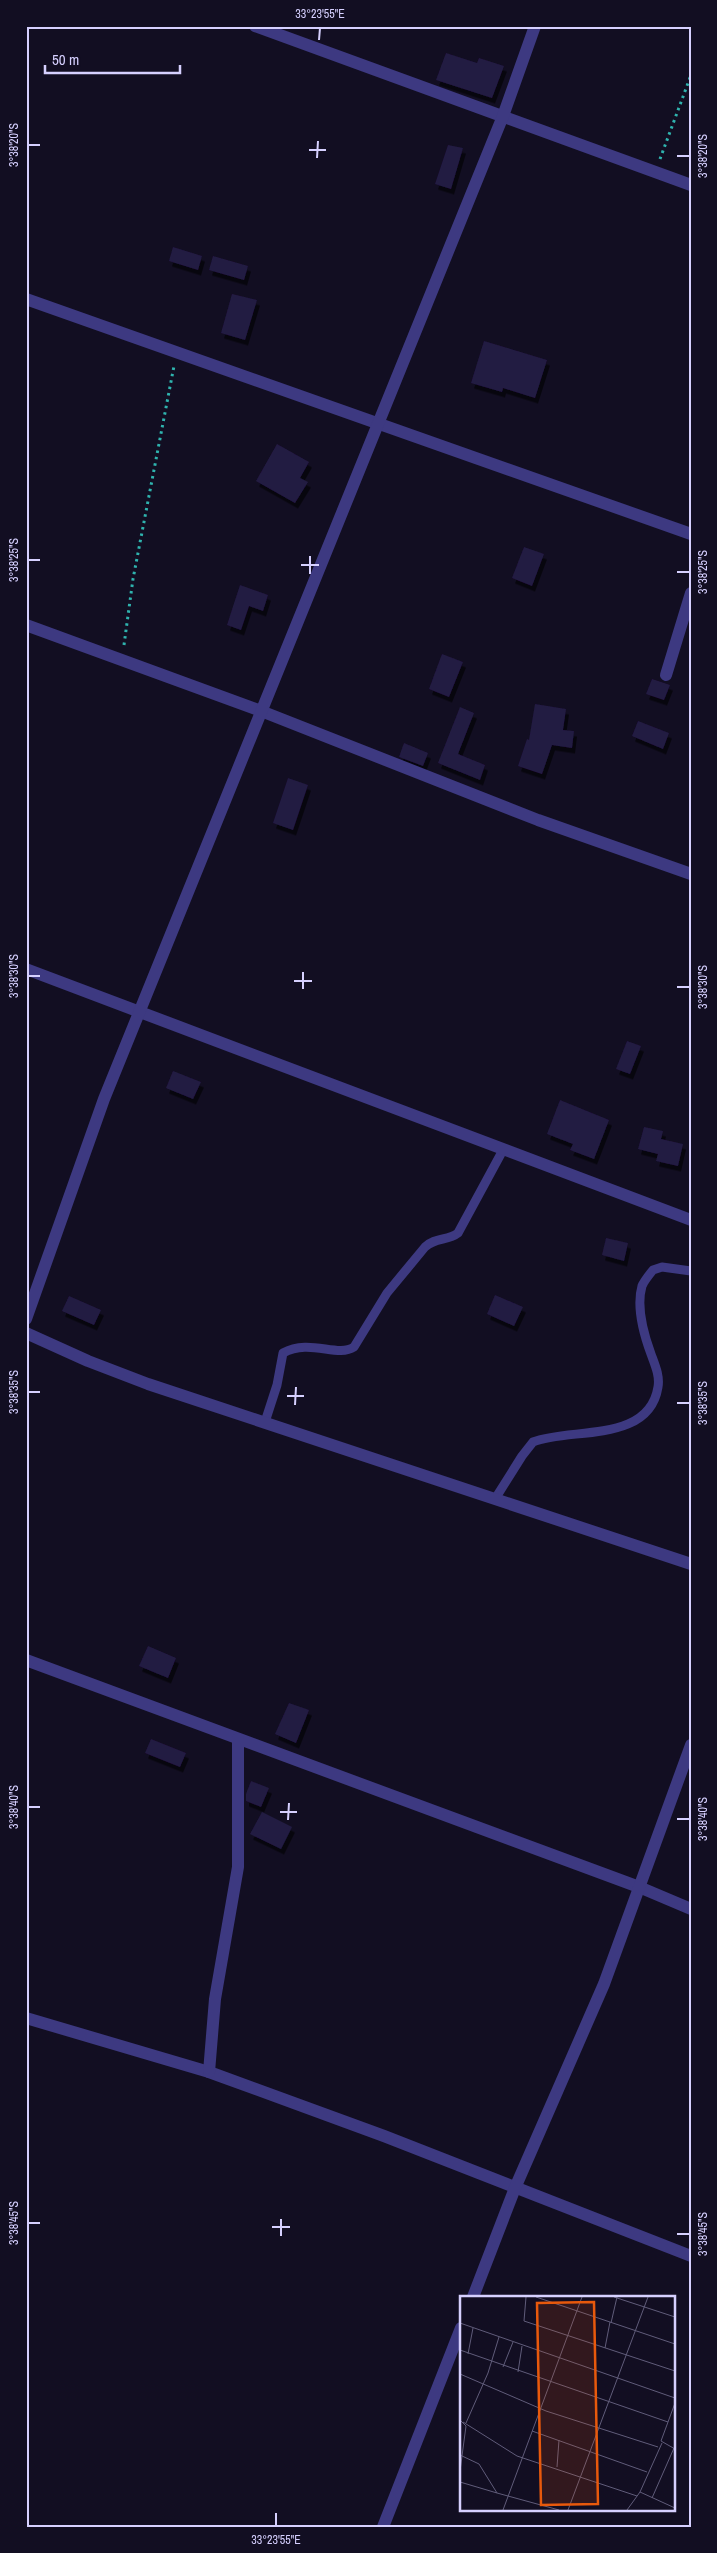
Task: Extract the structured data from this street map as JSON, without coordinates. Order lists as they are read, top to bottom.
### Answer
{
  "scale_bar": "50 m",
  "coordinates": [
    "33°23'55\"E",
    "3°38'20\"S",
    "3°38'25\"S",
    "3°38'30\"S",
    "3°38'35\"S",
    "3°38'40\"S",
    "3°38'45\"S"
  ]
}
